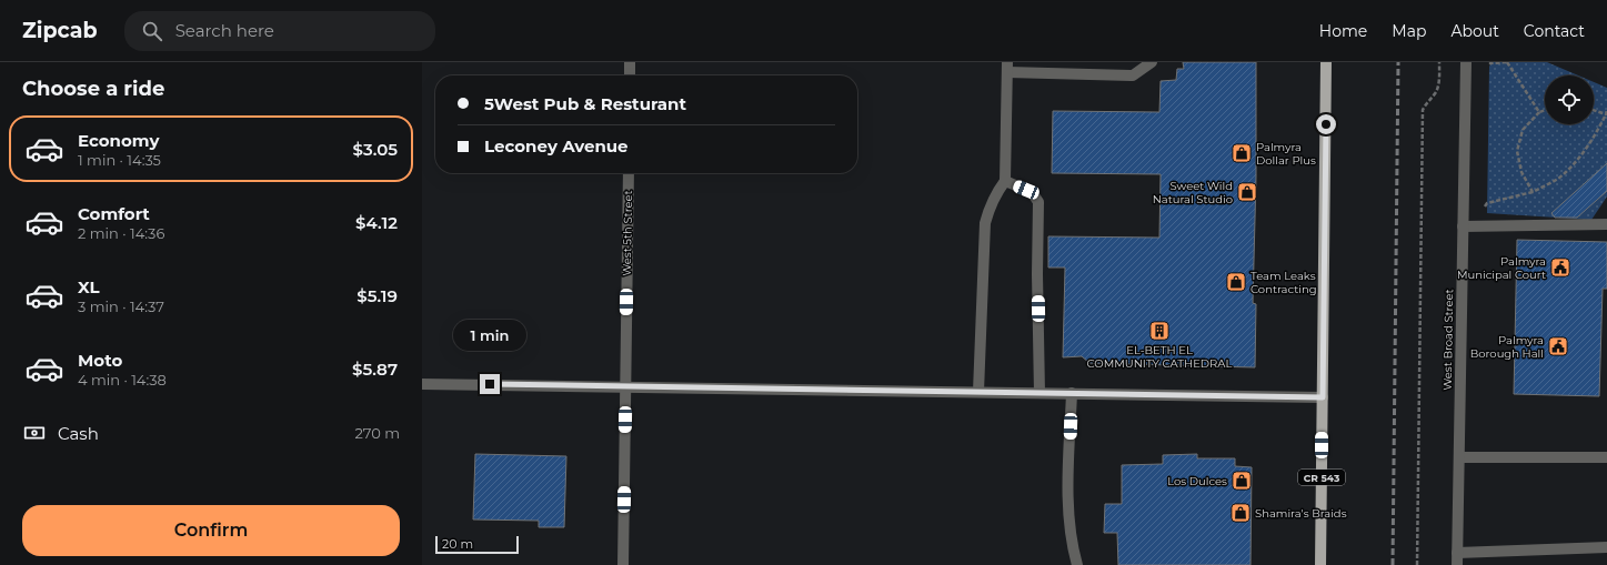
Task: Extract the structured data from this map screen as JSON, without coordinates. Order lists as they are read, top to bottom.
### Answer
{
  "streets": {
    "main road": ["CR 543"],
    "street": ["West 5th Street", "West Broad Street"]
  },
  "places": {
    "shop": [
      "Palmyra Dollar Plus",
      "Sweet Wild Natural Studio",
      "Team Leaks Contracting",
      "Los Dulces",
      "Shamira's Braids"
    ],
    "public building": ["Palmyra Municipal Court", "Palmyra Borough Hall"],
    "building": ["EL-BETH EL COMMUNITY CATHEDRAL"]
  },
  "scale_bar": "20 m",
  "page": {
    "header": "Zipcab",
    "search": "Search here",
    "nav": [
      "Home",
      "Map",
      "About",
      "Contact"
    ],
    "heading": "Choose a ride",
    "banner": ["5West Pub & Resturant", "Leconey Avenue"],
    "list": [
      {
        "name": "Economy",
        "note": "1 min · 14:35",
        "value": "$3.05"
      },
      {
        "name": "Comfort",
        "note": "2 min · 14:36",
        "value": "$4.12"
      },
      {
        "name": "XL",
        "note": "3 min · 14:37",
        "value": "$5.19"
      },
      {
        "name": "Moto",
        "note": "4 min · 14:38",
        "value": "$5.87"
      }
    ],
    "bubble": "1 min",
    "pay": ["Cash", "270 m"],
    "buttons": "Confirm",
    "scale": "20 m"
  }
}
